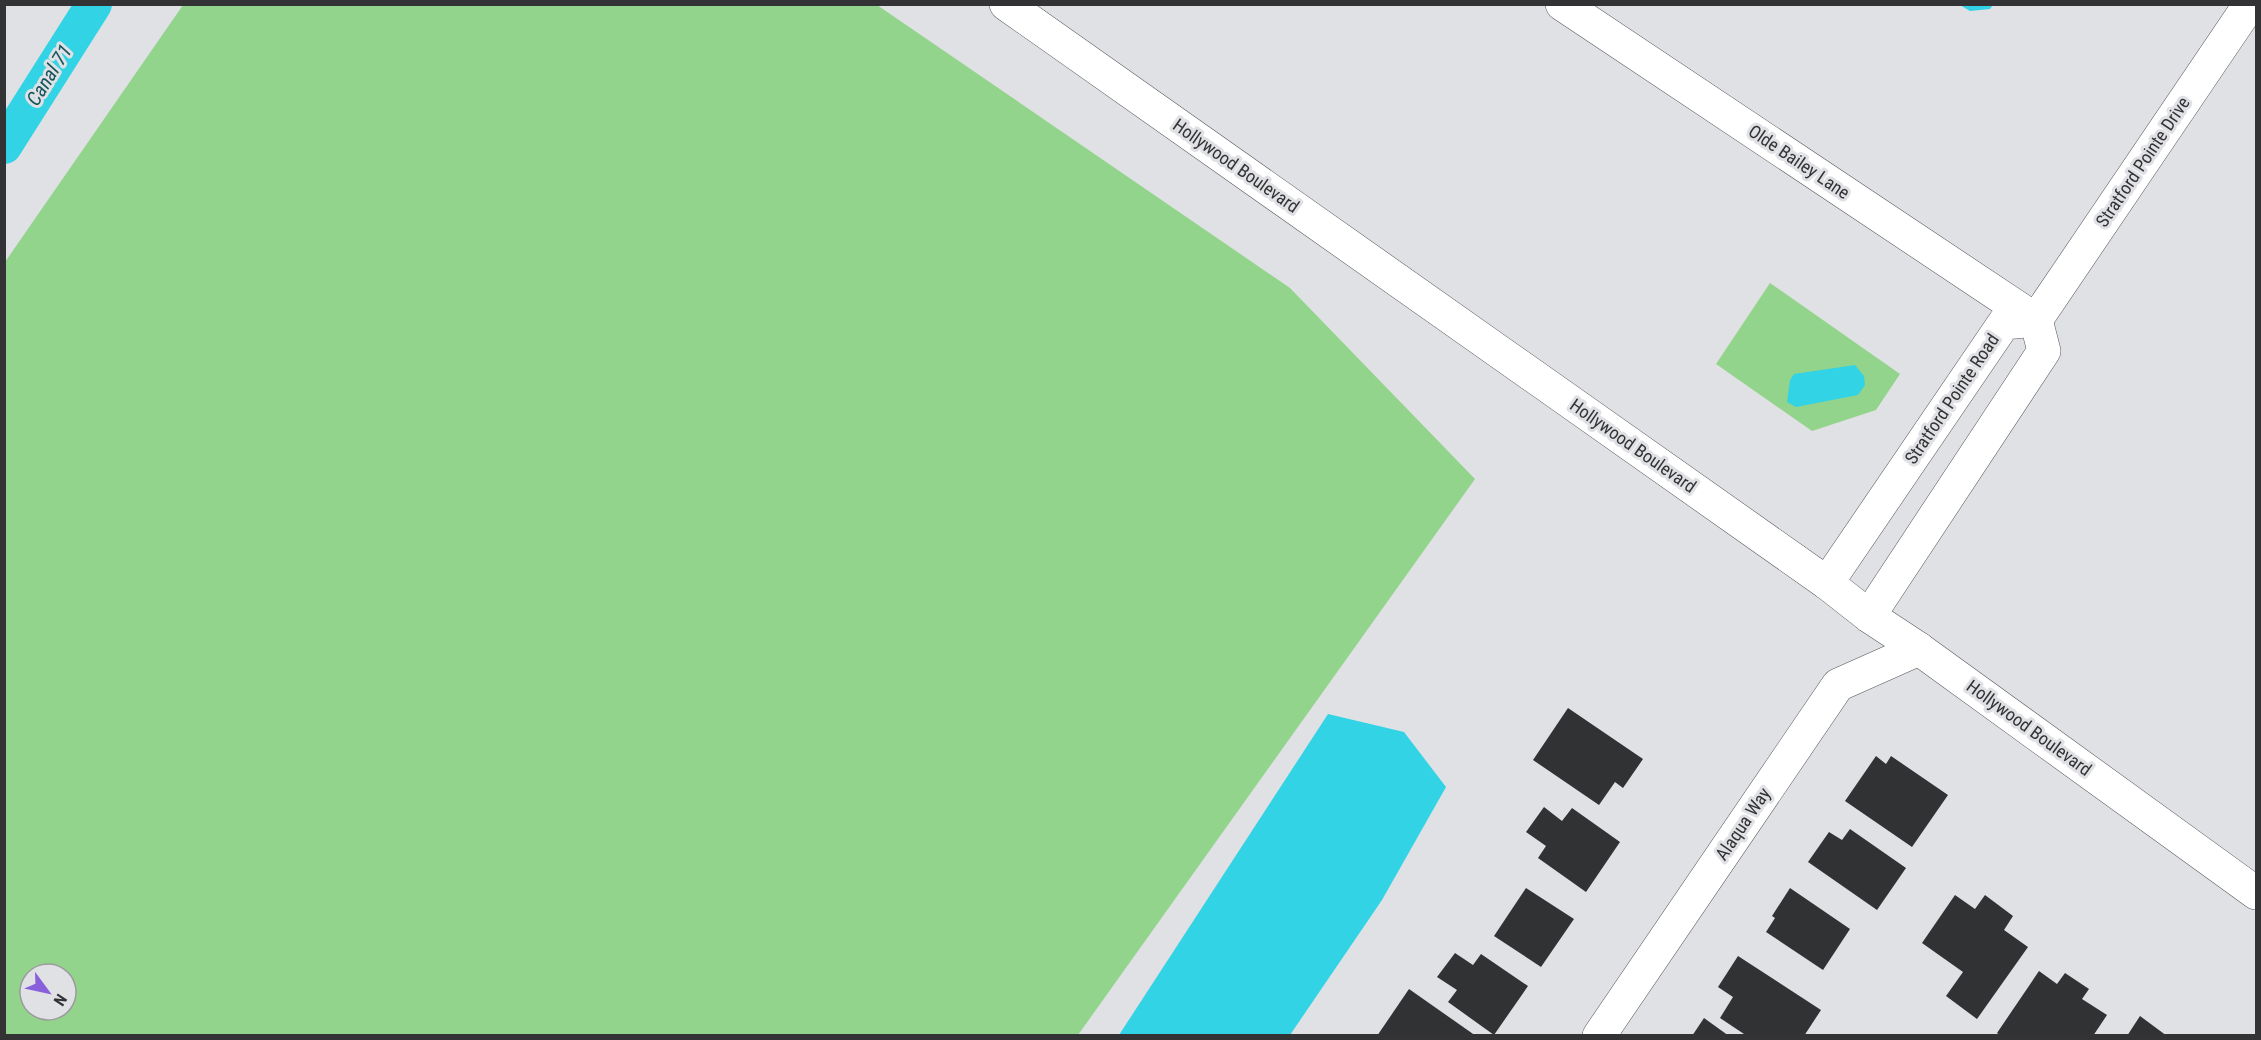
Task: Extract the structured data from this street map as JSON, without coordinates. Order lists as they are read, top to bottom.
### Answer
{
  "streets": {
    "street": [
      "Olde Bailey Lane",
      "Stratford Pointe Drive",
      "Hollywood Boulevard",
      "Stratford Pointe Road",
      "Alaqua Way"
    ]
  },
  "crossings": [
    ["Olde Bailey Lane", "Stratford Pointe Drive"],
    ["Olde Bailey Lane", "Stratford Pointe Road"],
    ["Stratford Pointe Drive", "Stratford Pointe Road"],
    ["Hollywood Boulevard", "Stratford Pointe Road"],
    ["Hollywood Boulevard", "Alaqua Way"]
  ],
  "water": ["Canal 71"],
  "north": "bottom right"
}
